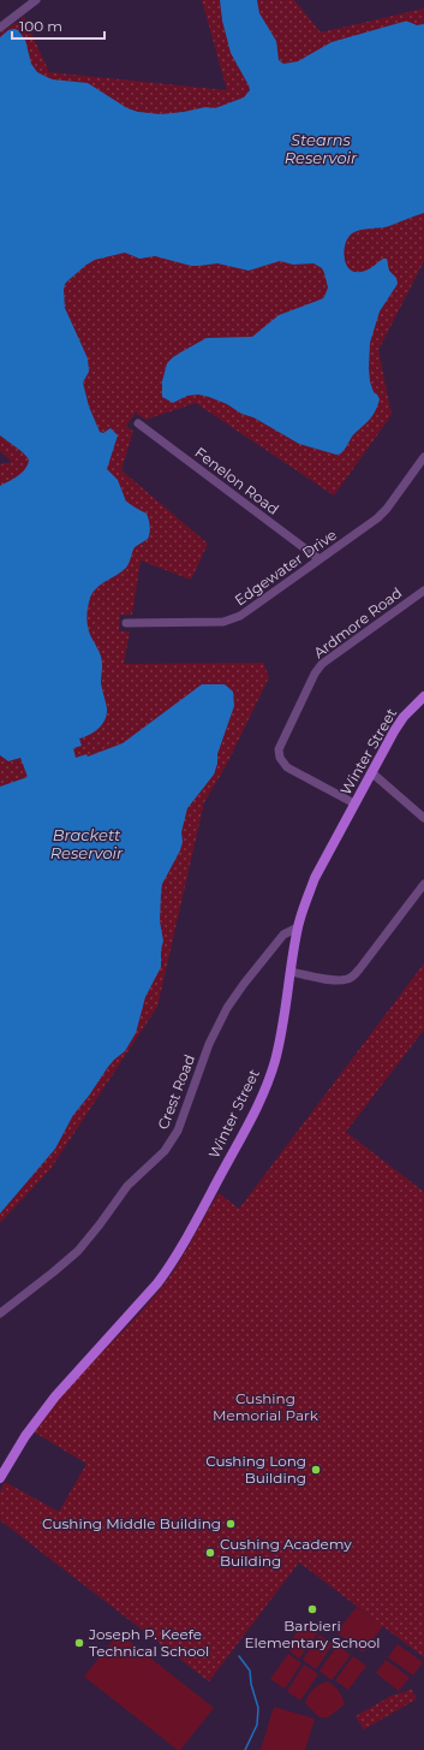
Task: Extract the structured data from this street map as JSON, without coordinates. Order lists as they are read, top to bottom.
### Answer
{
  "streets": {
    "main road": ["Winter Street"],
    "street": [
      "Fenelon Road",
      "Edgewater Drive",
      "Ardmore Road",
      "Crest Road"
    ]
  },
  "crossings": [
    ["Fenelon Road", "Edgewater Drive"],
    ["Ardmore Road", "Winter Street"],
    ["Winter Street", "Crest Road"]
  ],
  "water": ["Stearns Reservoir", "Brackett Reservoir"],
  "parks": ["Cushing Memorial Park"],
  "places": [
    "Cushing Long Building",
    "Cushing Middle Building",
    "Cushing Academy Building",
    "Barbieri Elementary School",
    "Joseph P. Keefe Technical School"
  ],
  "scale_bar": "100 m"
}
